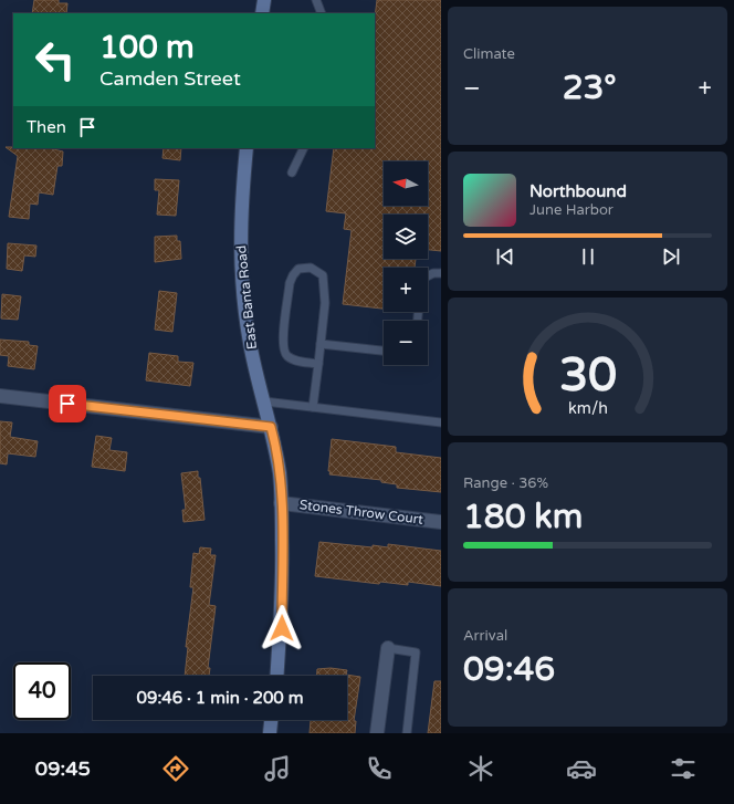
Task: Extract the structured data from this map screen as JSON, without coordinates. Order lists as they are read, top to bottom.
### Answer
{
  "streets": {
    "street": ["East Banta Road", "Stones Throw Court"]
  },
  "crossings": [
    ["East Banta Road", "Stones Throw Court"]
  ],
  "north": "left",
  "page": {
    "tile": [
      "Climate",
      ["Range · 36%", "180 km"],
      ["Arrival", "09:46"]
    ],
    "turn": ["100 m", "Camden Street"],
    "heat": ["−", "23°", "+"],
    "then": "Then",
    "map_buttons": ["+", "−"],
    "song": ["Northbound", "June Harbor"],
    "limit": "40",
    "trip": "09:46 · 1 min · 200 m",
    "tabs": "09:45",
    "gauge": ["30", "km/h"]
  }
}
